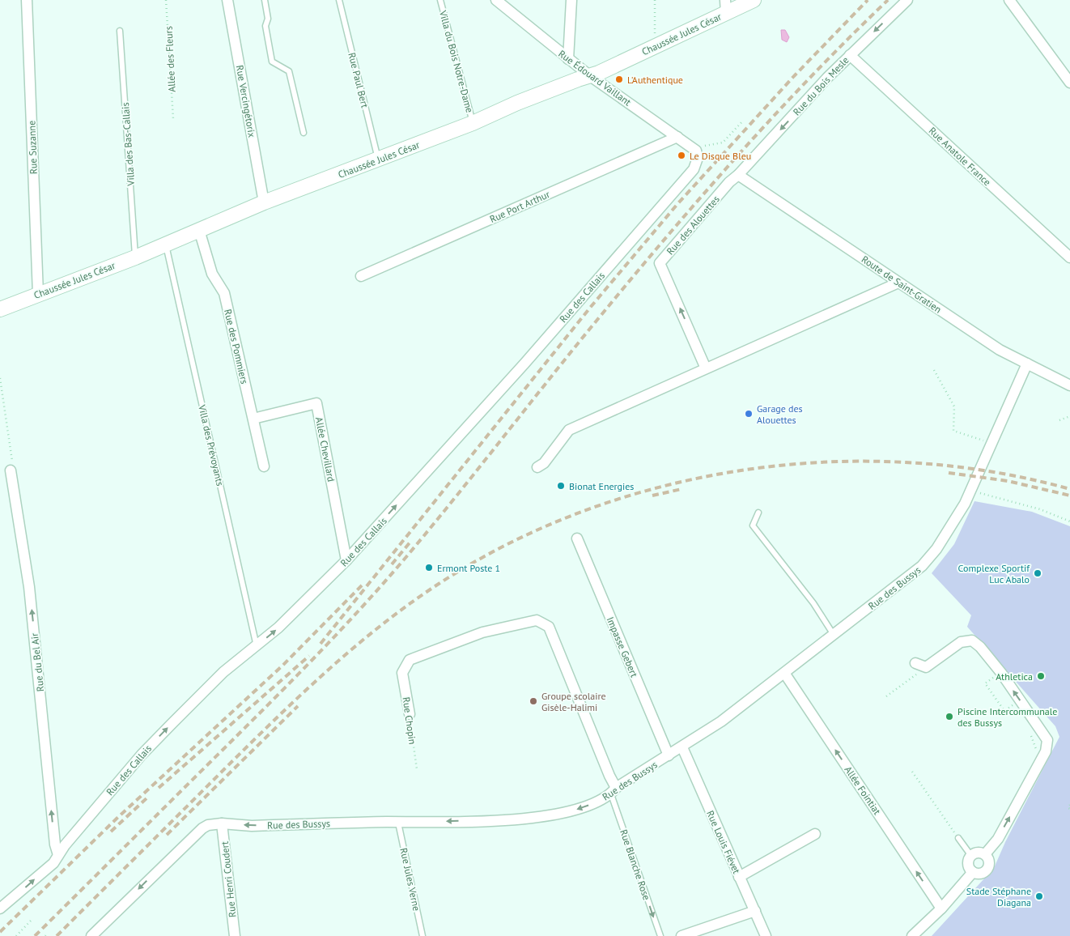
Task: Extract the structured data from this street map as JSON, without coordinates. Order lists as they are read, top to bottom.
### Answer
{
  "streets": {
    "street": [
      "Chaussée Jules César",
      "Rue Édouard Vaillant",
      "Rue du Bois Mesle",
      "Rue Vercingétorix",
      "Rue Suzanne",
      "Rue Anatole France",
      "Rue Port Arthur",
      "Rue des Alouettes",
      "Route de Saint-Gratien",
      "Rue des Callais",
      "Rue des Pommiers",
      "Allée Chevillard",
      "Rue des Bussys",
      "Impasse Gebert",
      "Rue du Bel Air",
      "Rue Chopin",
      "Allée Fointiat",
      "Rue Louis Fiévet",
      "Rue Henri Coudert"
    ],
    "lane": [
      "Villa du Bois Notre-Dame",
      "Rue Paul Bert",
      "Villa des Bas-Callais",
      "Villa des Prévoyants",
      "Rue Blanche Rose",
      "Rue Jules Verne"
    ],
    "path": ["Allée des Fleurs"]
  },
  "crossings": [
    ["Chaussée Jules César", "Villa du Bois Notre-Dame"],
    ["Chaussée Jules César", "Rue Édouard Vaillant"],
    ["Chaussée Jules César", "Rue Paul Bert"],
    ["Chaussée Jules César", "Rue Vercingétorix"],
    ["Chaussée Jules César", "Villa des Bas-Callais"],
    ["Chaussée Jules César", "Rue Suzanne"],
    ["Chaussée Jules César", "Rue des Pommiers"],
    ["Chaussée Jules César", "Villa des Prévoyants"],
    ["Rue Édouard Vaillant", "Rue Port Arthur"],
    ["Rue Édouard Vaillant", "Rue des Callais"],
    ["Rue du Bois Mesle", "Rue Anatole France"],
    ["Rue du Bois Mesle", "Rue des Alouettes"],
    ["Rue du Bois Mesle", "Route de Saint-Gratien"],
    ["Rue des Alouettes", "Route de Saint-Gratien"],
    ["Route de Saint-Gratien", "Rue des Bussys"],
    ["Rue des Callais", "Villa des Prévoyants"],
    ["Rue des Callais", "Allée Chevillard"],
    ["Rue des Callais", "Rue du Bel Air"],
    ["Rue des Pommiers", "Allée Chevillard"],
    ["Rue des Bussys", "Impasse Gebert"],
    ["Rue des Bussys", "Rue Chopin"],
    ["Rue des Bussys", "Allée Fointiat"],
    ["Rue des Bussys", "Rue Louis Fiévet"],
    ["Rue des Bussys", "Rue Blanche Rose"],
    ["Rue des Bussys", "Rue Henri Coudert"],
    ["Rue des Bussys", "Rue Jules Verne"],
    ["Rue Chopin", "Rue Blanche Rose"]
  ],
  "one_way": [
    "Rue du Bois Mesle",
    "Rue des Alouettes",
    "Rue des Callais",
    "Rue des Bussys",
    "Rue du Bel Air",
    "Allée Fointiat",
    "Rue Blanche Rose"
  ],
  "places": [
    "L'Authentique",
    "Le Disque Bleu",
    "Garage des Alouettes",
    "Bionat Energies",
    "Ermont Poste 1",
    "Complexe Sportif Luc Abalo",
    "Athletica",
    "Groupe scolaire Gisèle-Halimi",
    "Piscine Intercommunale des Bussys",
    "Stade Stéphane Diagana"
  ]
}
